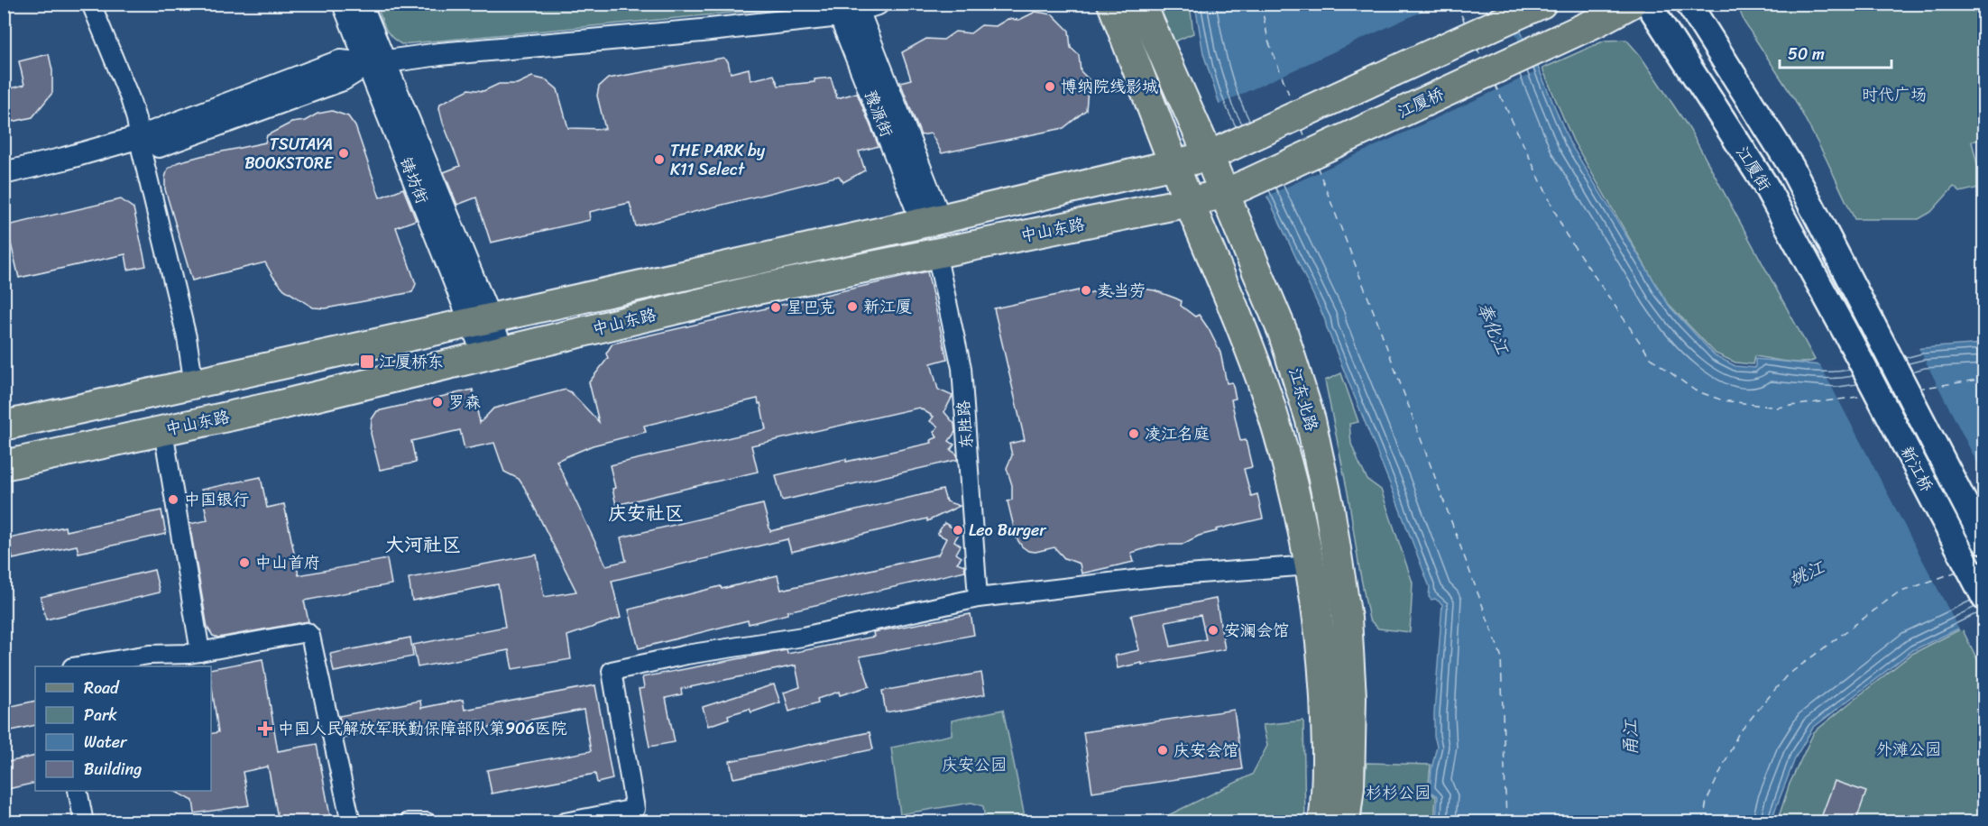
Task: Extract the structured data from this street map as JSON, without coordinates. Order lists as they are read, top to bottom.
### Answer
{
  "streets": {
    "main road": [
      "江厦桥",
      "江厦街",
      "中山东路",
      "江东北路",
      "新江桥"
    ],
    "street": ["豫源街", "铸坊街", "东胜路"]
  },
  "crossings": [
    ["江厦桥", "中山东路"],
    ["江厦桥", "江东北路"],
    ["豫源街", "中山东路"],
    ["江厦街", "新江桥"],
    ["铸坊街", "中山东路"],
    ["中山东路", "江东北路"],
    ["中山东路", "东胜路"]
  ],
  "districts": ["庆安社区", "大河社区"],
  "water": ["奉化江", "姚江", "甬江"],
  "parks": [
    "时代广场",
    "外滩公园",
    "庆安公园",
    "杉杉公园"
  ],
  "places": {
    "other": [
      "博纳院线影城",
      "TSUTAYA BOOKSTORE",
      "THE PARK by K11 Select",
      "麦当劳",
      "新江厦",
      "星巴克",
      "罗森",
      "凌江名庭",
      "中国银行",
      "Leo Burger",
      "中山首府",
      "安澜会馆",
      "庆安会馆"
    ],
    "transit": ["江厦桥东"],
    "health": ["中国人民解放军联勤保障部队第906医院"]
  },
  "legend": [
    "Road",
    "Park",
    "Water",
    "Building"
  ],
  "scale_bar": "50 m"
}
